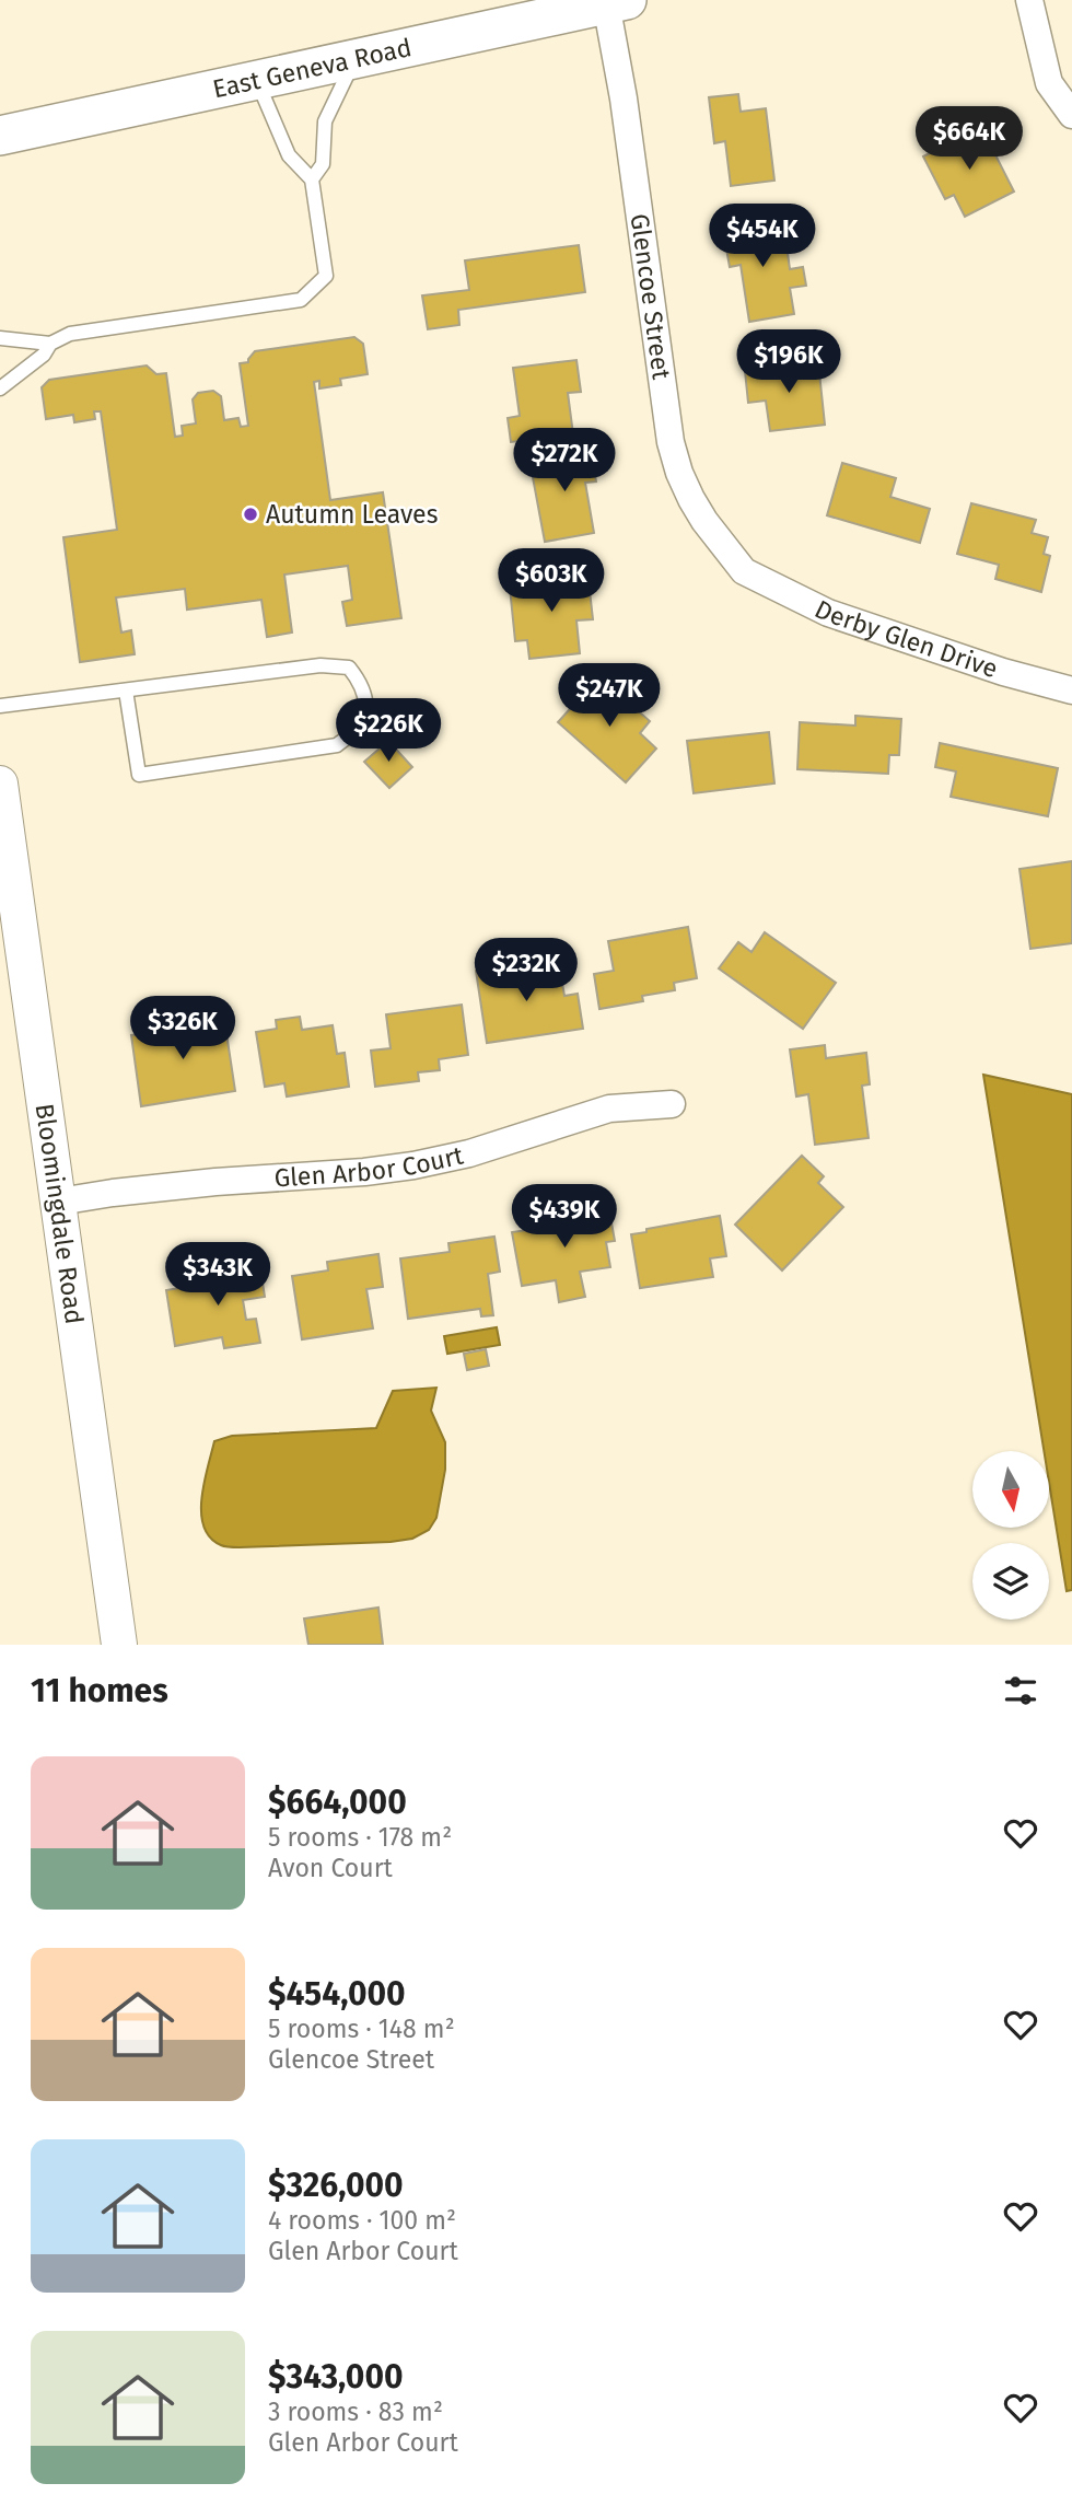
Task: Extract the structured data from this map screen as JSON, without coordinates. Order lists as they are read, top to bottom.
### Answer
{
  "streets": {
    "main road": ["East Geneva Road"],
    "street": [
      "Glencoe Street",
      "Derby Glen Drive",
      "Glen Arbor Court",
      "Bloomingdale Road"
    ]
  },
  "crossings": [
    ["East Geneva Road", "Glencoe Street"],
    ["Glencoe Street", "Derby Glen Drive"],
    ["Glen Arbor Court", "Bloomingdale Road"]
  ],
  "places": ["Autumn Leaves"],
  "north": "bottom",
  "page": {
    "price": [
      "$664K",
      "$454K",
      "$196K",
      "$272K",
      "$603K",
      "$247K",
      "$226K",
      "$232K",
      "$326K",
      "$439K",
      "$343K"
    ],
    "heading": "11 homes",
    "list": [
      {
        "name": "$664,000",
        "note": "5 rooms · 178 m² · Avon Court"
      },
      {
        "name": "$454,000",
        "note": "5 rooms · 148 m² · Glencoe Street"
      },
      {
        "name": "$326,000",
        "note": "4 rooms · 100 m² · Glen Arbor Court"
      },
      {
        "name": "$343,000",
        "note": "3 rooms · 83 m² · Glen Arbor Court"
      }
    ]
  }
}
